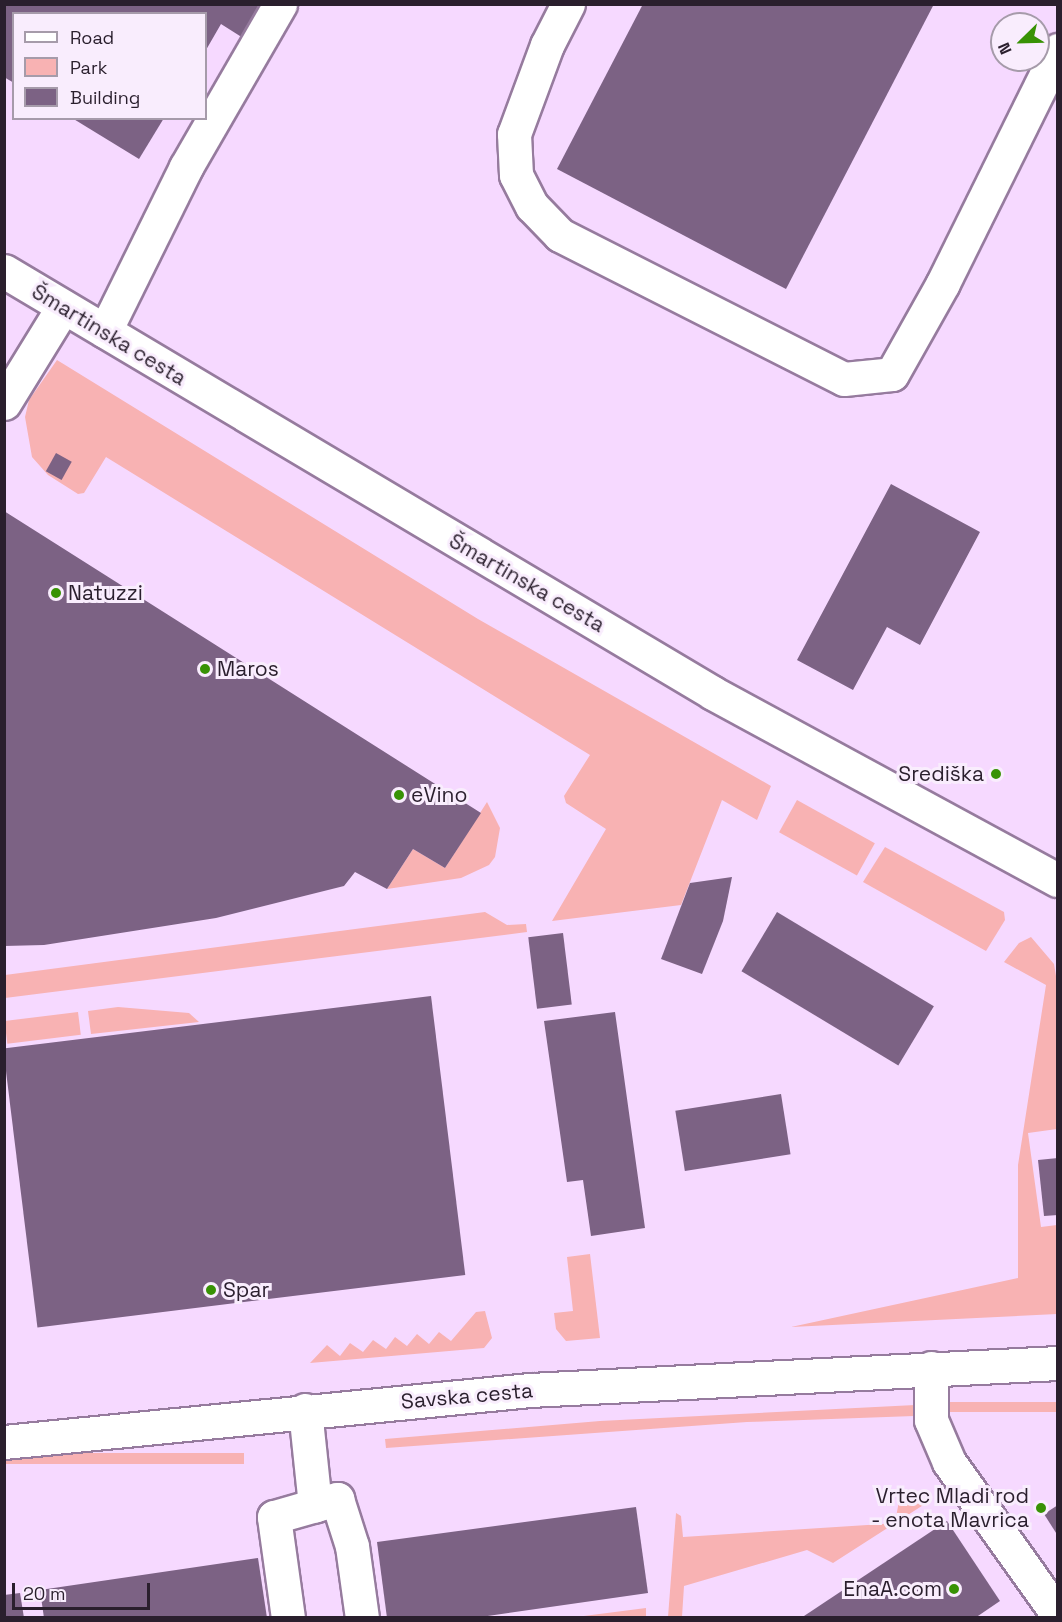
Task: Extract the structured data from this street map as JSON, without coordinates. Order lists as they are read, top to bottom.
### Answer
{
  "streets": {
    "main road": ["Šmartinska cesta", "Savska cesta"]
  },
  "places": [
    "Natuzzi",
    "Maros",
    "Središka",
    "eVino",
    "Spar",
    "Vrtec Mladi rod - enota Mavrica",
    "EnaA.com"
  ],
  "legend": ["Road", "Park", "Building"],
  "scale_bar": "20 m",
  "north": "bottom left"
}
